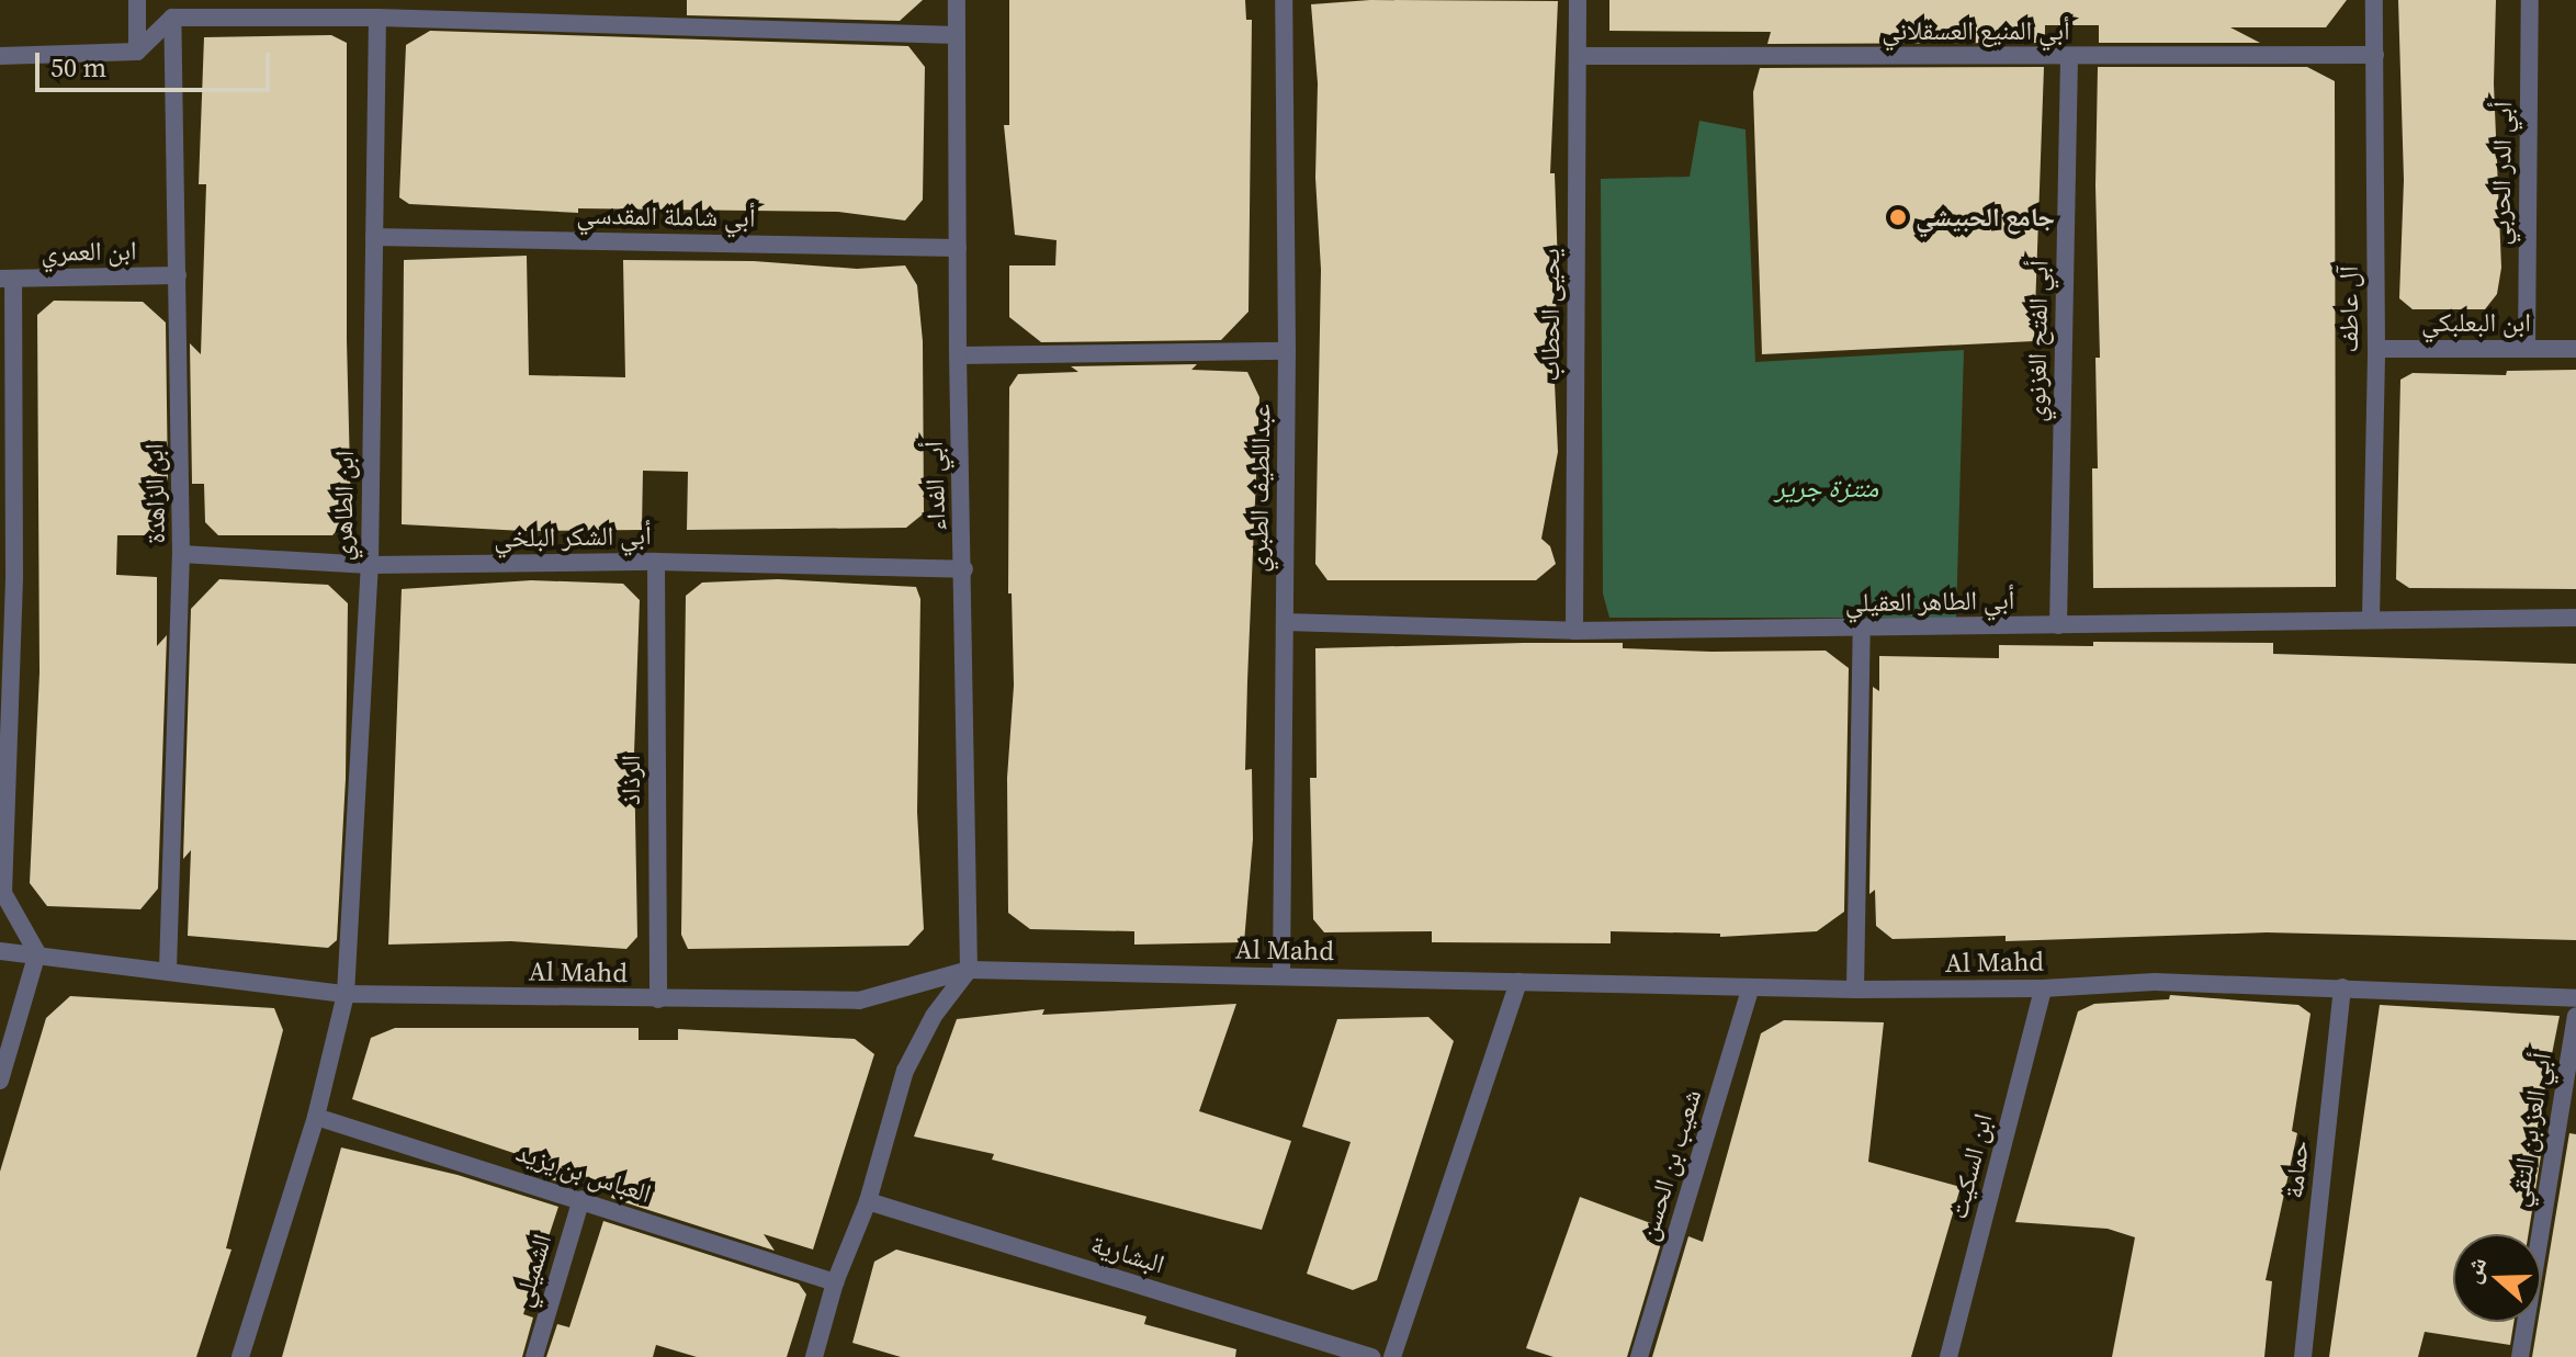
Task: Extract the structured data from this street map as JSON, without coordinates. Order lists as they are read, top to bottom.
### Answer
{
  "streets": {
    "street": [
      "أبي المنيع العسقلاني",
      "أبي الدر الحربي",
      "أبي شاملة المقدسي",
      "ابن العمري",
      "آل عاطف",
      "يحيى الحطاب",
      "ابن البعلبكي",
      "أبي الفتح الغزنوي",
      "أبي الفداء",
      "عبداللطيف الطبري",
      "ابن الزاهدة",
      "ابن الطاهري",
      "أبي الشكر البلخي",
      "أبي الطاهر العقيلي",
      "الرذاذ",
      "Al Mahd",
      "أبي العز بن التقي",
      "شعيب بن الحسن",
      "ابن السكيت",
      "حمامة",
      "العباس بن يزيد",
      "البشارية",
      "الشميلي"
    ]
  },
  "crossings": [
    ["أبي المنيع العسقلاني", "آل عاطف"],
    ["أبي المنيع العسقلاني", "يحيى الحطاب"],
    ["أبي المنيع العسقلاني", "أبي الفتح الغزنوي"],
    ["أبي الدر الحربي", "ابن البعلبكي"],
    ["أبي شاملة المقدسي", "أبي الفداء"],
    ["أبي شاملة المقدسي", "ابن الطاهري"],
    ["ابن العمري", "ابن الزاهدة"],
    ["آل عاطف", "ابن البعلبكي"],
    ["آل عاطف", "أبي الطاهر العقيلي"],
    ["يحيى الحطاب", "أبي الطاهر العقيلي"],
    ["أبي الفتح الغزنوي", "أبي الطاهر العقيلي"],
    ["أبي الفداء", "أبي الشكر البلخي"],
    ["أبي الفداء", "Al Mahd"],
    ["عبداللطيف الطبري", "أبي الطاهر العقيلي"],
    ["عبداللطيف الطبري", "Al Mahd"],
    ["ابن الزاهدة", "أبي الشكر البلخي"],
    ["ابن الزاهدة", "Al Mahd"],
    ["ابن الطاهري", "أبي الشكر البلخي"],
    ["ابن الطاهري", "Al Mahd"],
    ["أبي الشكر البلخي", "الرذاذ"],
    ["الرذاذ", "Al Mahd"],
    ["Al Mahd", "شعيب بن الحسن"],
    ["Al Mahd", "ابن السكيت"],
    ["Al Mahd", "حمامة"],
    ["العباس بن يزيد", "الشميلي"]
  ],
  "parks": ["منتزة جرير"],
  "places": ["جامع الحبيشي"],
  "scale_bar": "50 m",
  "north": "left"
}
